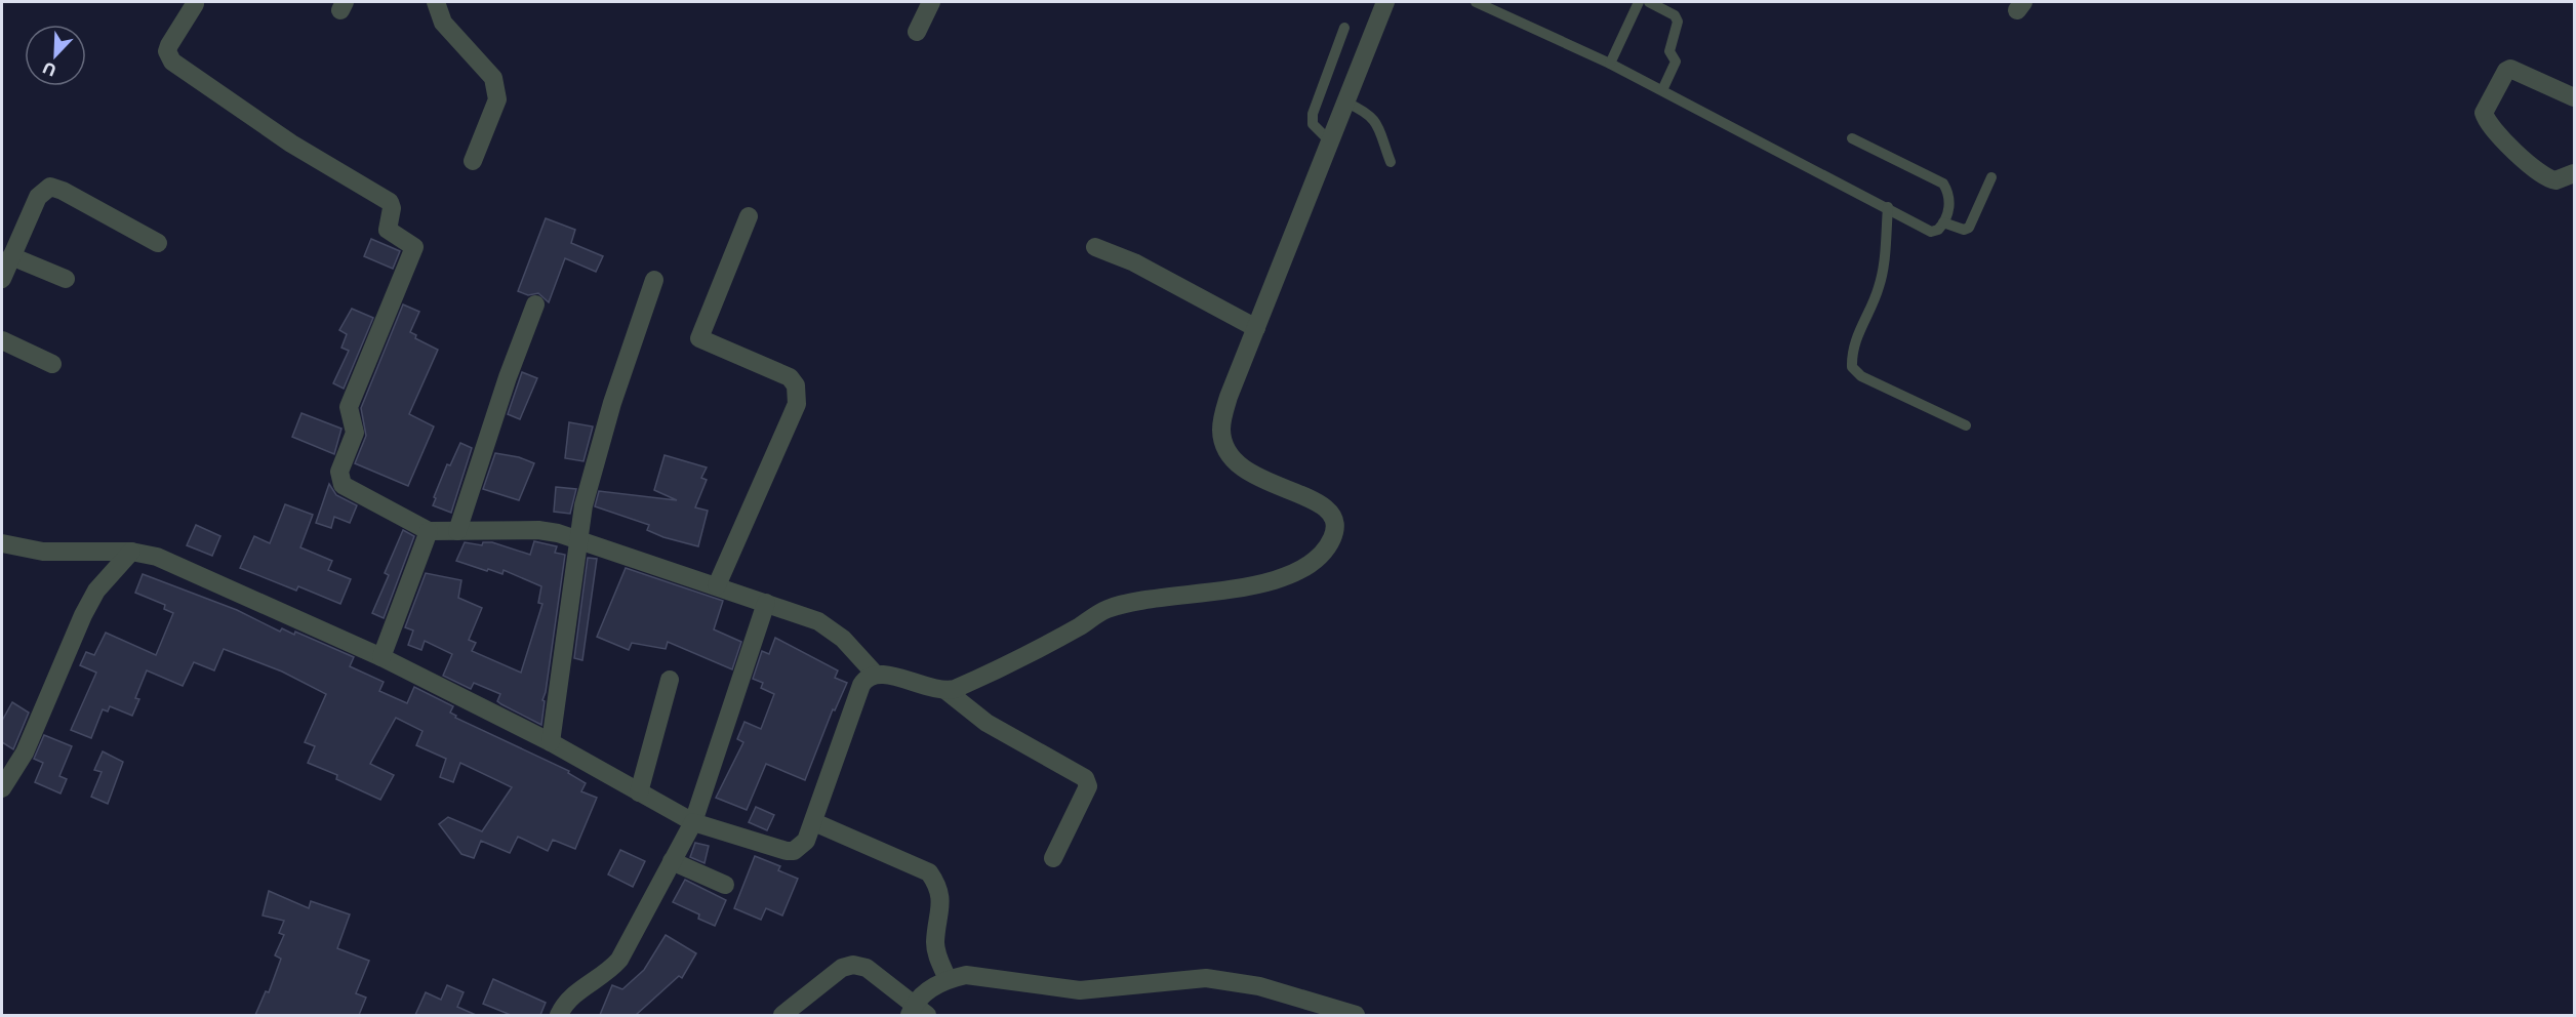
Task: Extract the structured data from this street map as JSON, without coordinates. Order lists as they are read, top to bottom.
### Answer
{
  "north": "bottom left"
}
